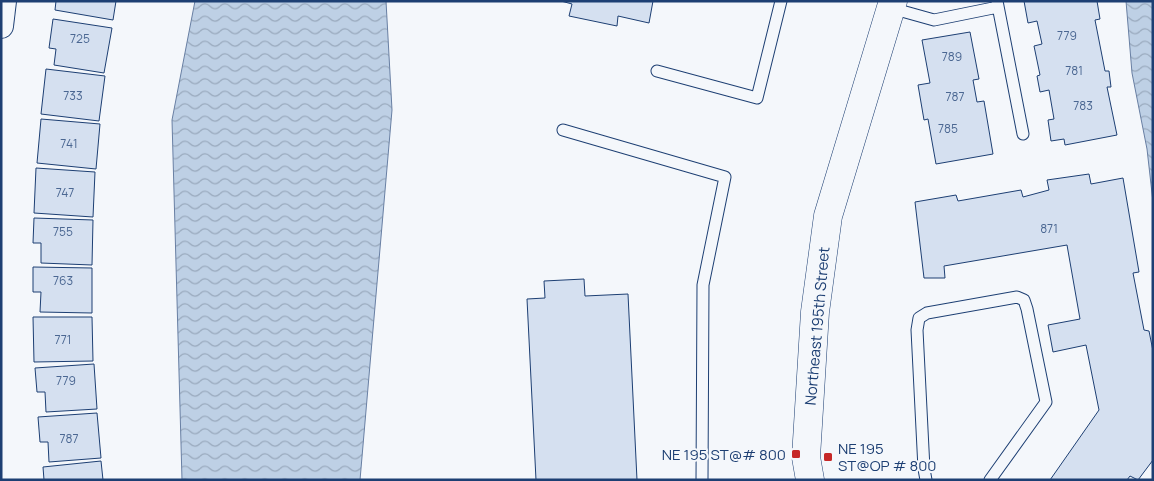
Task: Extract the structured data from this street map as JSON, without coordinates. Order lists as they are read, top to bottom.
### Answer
{
  "streets": {
    "street": ["Northeast 195th Street"]
  },
  "places": {
    "transit": ["NE 195 ST@# 800", "NE 195 ST@OP # 800"]
  },
  "house_numbers": [
    "779",
    "725",
    "789",
    "781",
    "733",
    "787",
    "783",
    "785",
    "741",
    "747",
    "871",
    "755",
    "763",
    "771",
    "779",
    "787"
  ]
}
